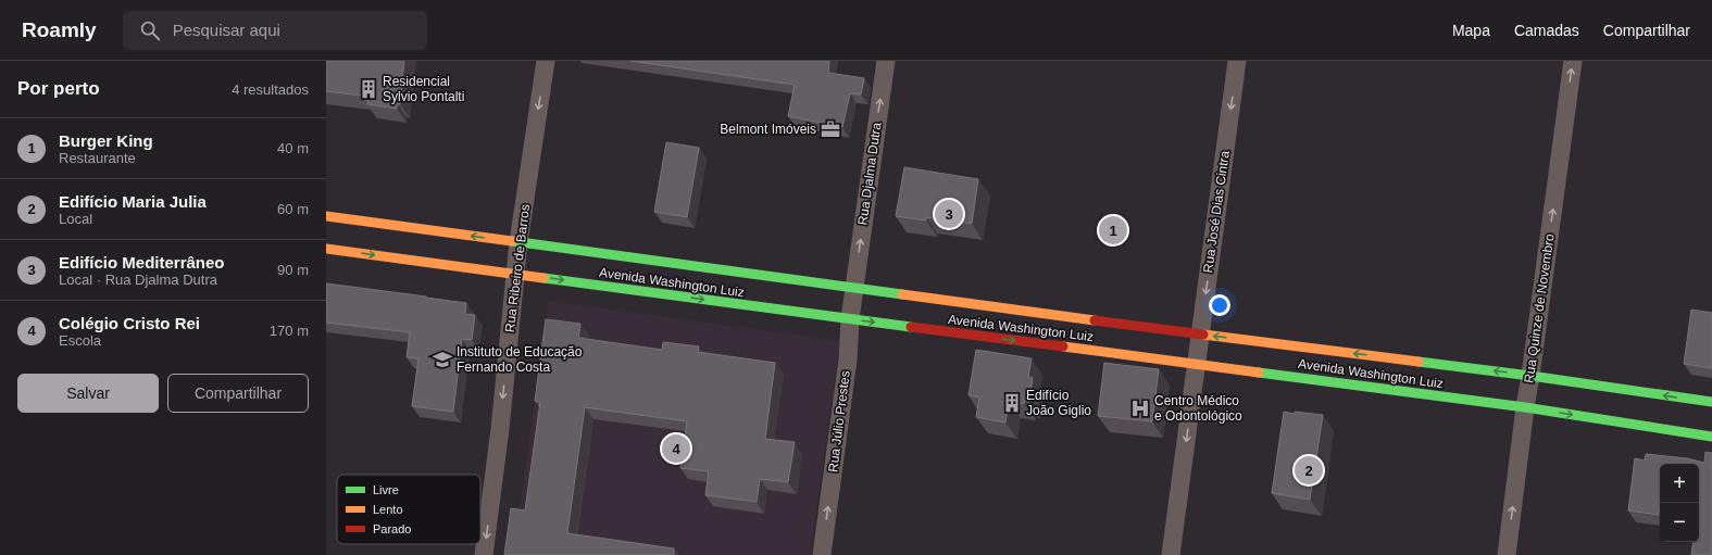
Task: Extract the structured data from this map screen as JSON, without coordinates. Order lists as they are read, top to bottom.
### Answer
{
  "streets": {
    "main road": ["Avenida Washington Luiz"],
    "street": [
      "Rua Djalma Dutra",
      "Rua José Dias Cintra",
      "Rua Ribeiro de Barros",
      "Rua Quinze de Novembro",
      "Rua Júlio Prestes"
    ]
  },
  "crossings": [
    ["Rua Djalma Dutra", "Avenida Washington Luiz"],
    ["Rua Djalma Dutra", "Rua Júlio Prestes"],
    ["Rua José Dias Cintra", "Avenida Washington Luiz"],
    ["Rua Ribeiro de Barros", "Avenida Washington Luiz"],
    ["Avenida Washington Luiz", "Rua Quinze de Novembro"],
    ["Avenida Washington Luiz", "Rua Júlio Prestes"]
  ],
  "one_way": [
    "Rua Djalma Dutra",
    "Rua José Dias Cintra",
    "Rua Ribeiro de Barros",
    "Rua Quinze de Novembro",
    "Rua Júlio Prestes"
  ],
  "places": {
    "building": ["Residencial Sylvio Pontalti", "Edifício João Giglio"],
    "office": ["Belmont Imóveis"],
    "school or university": ["Instituto de Educação Fernando Costa"],
    "hospital": ["Centro Médico e Odontológico"]
  },
  "legend": ["Livre", "Lento", "Parado"],
  "page": {
    "header": "Roamly",
    "search": "Pesquisar aqui",
    "nav": ["Mapa", "Camadas", "Compartilhar"],
    "heading": ["Por perto", "4 resultados"],
    "list": [
      {
        "mark": "1",
        "name": "Burger King",
        "note": "Restaurante",
        "value": "40 m"
      },
      {
        "mark": "2",
        "name": "Edifício Maria Julia",
        "note": "Local",
        "value": "60 m"
      },
      {
        "mark": "3",
        "name": "Edifício Mediterrâneo",
        "note": "Local · Rua Djalma Dutra",
        "value": "90 m"
      },
      {
        "mark": "4",
        "name": "Colégio Cristo Rei",
        "note": "Escola",
        "value": "170 m"
      }
    ],
    "pins": [
      "3",
      "1",
      "4",
      "2"
    ],
    "buttons": ["Salvar", "Compartilhar"],
    "map_buttons": ["+", "−"]
  }
}
